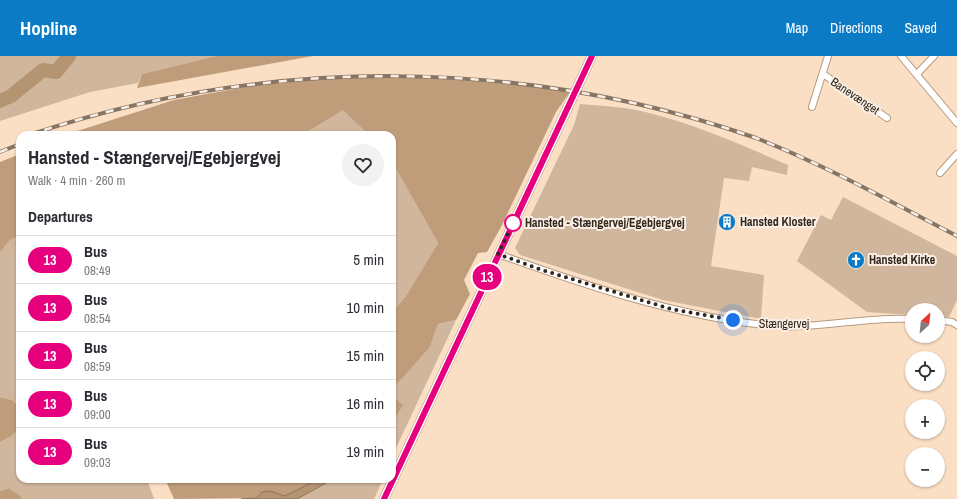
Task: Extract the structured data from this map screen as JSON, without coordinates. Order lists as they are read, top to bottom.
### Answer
{
  "streets": {
    "street": ["Banevænget", "Stængervej"]
  },
  "places": {
    "building": ["Hansted Kloster"],
    "other": ["Hansted - Stængervej/Egebjergvej"],
    "church": ["Hansted Kirke"]
  },
  "lines": ["bus line 13"],
  "north": "top right",
  "page": {
    "header": "Hopline",
    "nav": ["Map", "Directions", "Saved"],
    "on_map": "13",
    "heading": [
      ["Hansted - Stængervej/Egebjergvej", "Walk · 4 min · 260 m"],
      "Departures"
    ],
    "list": [
      {
        "mark": "13",
        "name": "Bus",
        "note": "08:49",
        "value": "5 min"
      },
      {
        "mark": "13",
        "name": "Bus",
        "note": "08:54",
        "value": "10 min"
      },
      {
        "mark": "13",
        "name": "Bus",
        "note": "08:59",
        "value": "15 min"
      },
      {
        "mark": "13",
        "name": "Bus",
        "note": "09:00",
        "value": "16 min"
      },
      {
        "mark": "13",
        "name": "Bus",
        "note": "09:03",
        "value": "19 min"
      }
    ],
    "map_buttons": ["+", "−"]
  }
}
